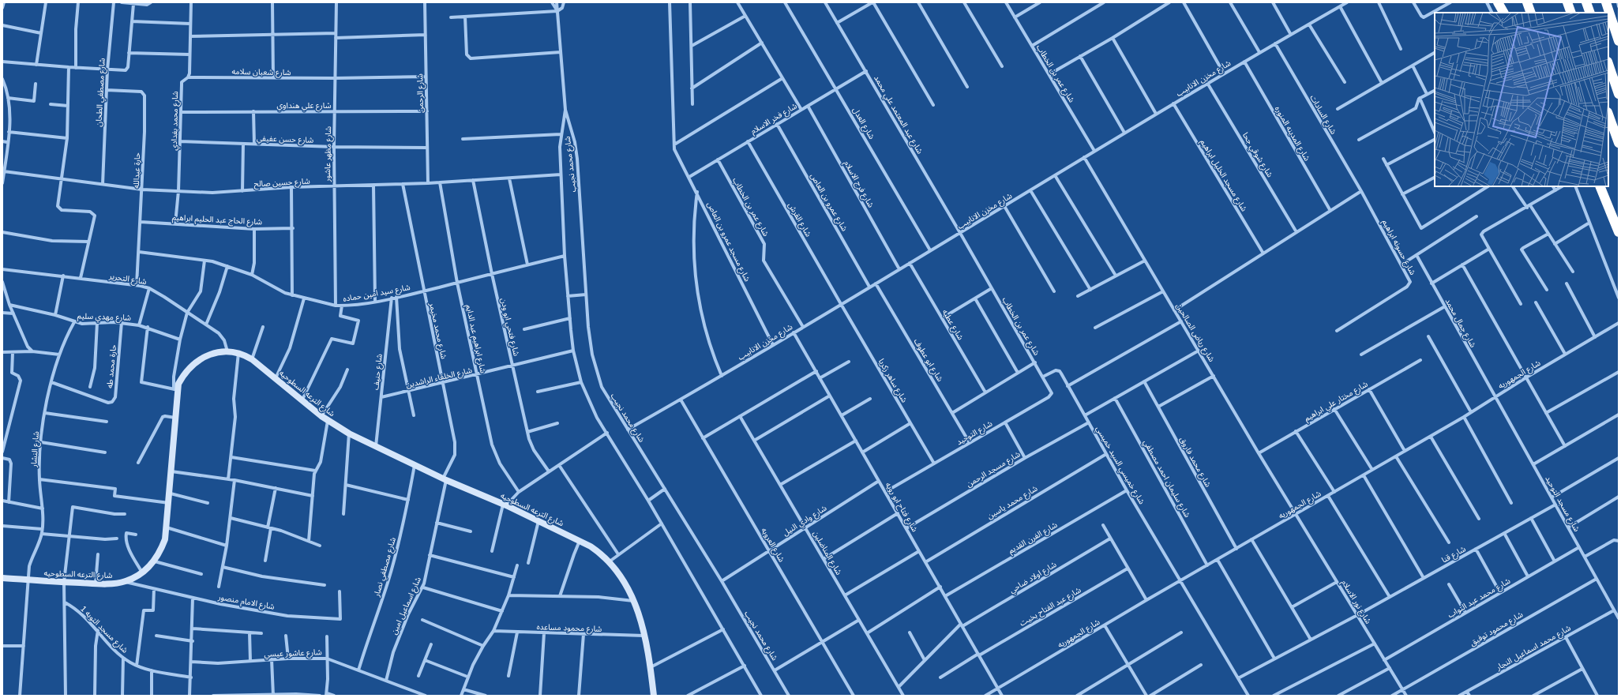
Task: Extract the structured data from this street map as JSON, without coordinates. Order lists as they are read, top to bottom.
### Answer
{
  "streets": {
    "street": [
      "شارع شعبان سلامه",
      "شارع عمر بن الخطاب",
      "شارع مخزن الانابيب",
      "شارع مصطفي الطحان",
      "شارع الرحمن",
      "شارع علي هنداوي",
      "شارع عبد المعتمد علي محمد",
      "شارع السادات",
      "شارع فخر الاسلام",
      "شارع محمد بغدادي",
      "شارع العدل",
      "شارع المدينه المنوره",
      "شارع حسن عفيفي",
      "شارع مظهر عاشور",
      "شارع شوقي جحا",
      "شارع محمد نجيب",
      "حارة عبدالله",
      "شارع مسجد الخليل ابراهيم",
      "شارع حسين صالح",
      "شارع فرج الاسلام",
      "شارع عمرو بن العاص",
      "شارع الحاج عبد الحليم ابراهيم",
      "شارع القرش",
      "شارع مسجد عمرو بن العاص",
      "شارع حسونه ابراهيم",
      "شارع التحرير",
      "شارع سيد امين حماده",
      "شارع مهدي سليم",
      "شارع جمال محمد",
      "شارع عطيه",
      "شارع فتحي ابو ودن",
      "شارع محمد مخيمر",
      "شارع رياض الصالحين",
      "شارع ابراهيم عبد الدايم",
      "شارع ابو عطوف",
      "حارة محمد طه",
      "شارع حنيف",
      "شارع الجمهوريه",
      "شارع الخلفاء الراشدين",
      "شارع ساهر زكريا",
      "شارع الترعه السطوحيه",
      "شارع مختار علي ابراهيم",
      "شارع التوحيد",
      "شارع النشار",
      "شارع محمد فاروق",
      "شارع خميسي السيد خميسي",
      "شارع مسجد الرحمن",
      "شارع سليمان احمد مصطفي",
      "شارع محمد ياسين",
      "شارع مسجد التوحيد",
      "شارع فتاح ابو رويه",
      "شارع وادي النيل",
      "شارع الفرن القديم",
      "شارع العروبه",
      "شارع المناضلين",
      "شارع قنا",
      "شارع مصطفي نصار",
      "شارع اولاد ضاحي",
      "شارع محمد عبد التواب",
      "شارع الامام منصور",
      "شارع نور الاسلام",
      "شارع اسماعيل امين",
      "شارع عبد الفتاح بخيت",
      "شارع محمود مساعده",
      "شارع محمود توفيق",
      "شارع مسجد التوبه 1",
      "شارع محمد اسماعيل النجار",
      "شارع عاشور عيسي"
    ]
  },
  "crossings": [
    ["شارع شعبان سلامه", "شارع الرحمن"],
    ["شارع شعبان سلامه", "شارع محمد بغدادي"],
    ["شارع شعبان سلامه", "شارع مظهر عاشور"],
    ["شارع عمر بن الخطاب", "شارع مخزن الانابيب"],
    ["شارع عمر بن الخطاب", "شارع عبد المعتمد علي محمد"],
    ["شارع عمر بن الخطاب", "شارع فخر الاسلام"],
    ["شارع عمر بن الخطاب", "شارع التوحيد"],
    ["شارع عمر بن الخطاب", "شارع خميسي السيد خميسي"],
    ["شارع مخزن الانابيب", "شارع عبد المعتمد علي محمد"],
    ["شارع مخزن الانابيب", "شارع السادات"],
    ["شارع مخزن الانابيب", "شارع العدل"],
    ["شارع مخزن الانابيب", "شارع المدينه المنوره"],
    ["شارع مخزن الانابيب", "شارع شوقي جحا"],
    ["شارع مخزن الانابيب", "شارع محمد نجيب"],
    ["شارع مخزن الانابيب", "شارع مسجد الخليل ابراهيم"],
    ["شارع مخزن الانابيب", "شارع فرج الاسلام"],
    ["شارع مخزن الانابيب", "شارع عمرو بن العاص"],
    ["شارع مخزن الانابيب", "شارع القرش"],
    ["شارع مخزن الانابيب", "شارع مسجد عمرو بن العاص"],
    ["شارع مخزن الانابيب", "شارع عطيه"],
    ["شارع مخزن الانابيب", "شارع رياض الصالحين"],
    ["شارع مخزن الانابيب", "شارع ابو عطوف"],
    ["شارع مخزن الانابيب", "شارع ساهر زكريا"],
    ["شارع مخزن الانابيب", "شارع فتاح ابو رويه"],
    ["شارع مخزن الانابيب", "شارع العروبه"],
    ["شارع مصطفي الطحان", "حارة عبدالله"],
    ["شارع مصطفي الطحان", "شارع حسين صالح"],
    ["شارع الرحمن", "شارع علي هنداوي"],
    ["شارع الرحمن", "شارع حسن عفيفي"],
    ["شارع الرحمن", "شارع حسين صالح"],
    ["شارع علي هنداوي", "شارع محمد بغدادي"],
    ["شارع علي هنداوي", "شارع مظهر عاشور"],
    ["شارع عبد المعتمد علي محمد", "شارع فخر الاسلام"],
    ["شارع السادات", "شارع حسونه ابراهيم"],
    ["شارع فخر الاسلام", "شارع العدل"],
    ["شارع فخر الاسلام", "شارع فرج الاسلام"],
    ["شارع فخر الاسلام", "شارع عمرو بن العاص"],
    ["شارع فخر الاسلام", "شارع القرش"],
    ["شارع فخر الاسلام", "شارع مسجد عمرو بن العاص"],
    ["شارع محمد بغدادي", "شارع حسن عفيفي"],
    ["شارع محمد بغدادي", "شارع حسين صالح"],
    ["شارع محمد بغدادي", "شارع الحاج عبد الحليم ابراهيم"],
    ["شارع حسن عفيفي", "شارع مظهر عاشور"],
    ["شارع مظهر عاشور", "شارع حسين صالح"],
    ["شارع مظهر عاشور", "شارع سيد امين حماده"],
    ["شارع محمد نجيب", "شارع حسين صالح"],
    ["شارع محمد نجيب", "شارع سيد امين حماده"],
    ["شارع محمد نجيب", "شارع الخلفاء الراشدين"],
    ["شارع محمد نجيب", "شارع وادي النيل"],
    ["حارة عبدالله", "شارع حسين صالح"],
    ["حارة عبدالله", "شارع الحاج عبد الحليم ابراهيم"],
    ["حارة عبدالله", "شارع التحرير"],
    ["حارة عبدالله", "شارع سيد امين حماده"],
    ["شارع حسين صالح", "شارع فتحي ابو ودن"],
    ["شارع حسين صالح", "شارع محمد مخيمر"],
    ["شارع حسين صالح", "شارع ابراهيم عبد الدايم"],
    ["شارع القرش", "شارع ساهر زكريا"],
    ["شارع التحرير", "شارع الترعه السطوحيه"],
    ["شارع سيد امين حماده", "شارع فتحي ابو ودن"],
    ["شارع سيد امين حماده", "شارع محمد مخيمر"],
    ["شارع سيد امين حماده", "شارع ابراهيم عبد الدايم"],
    ["شارع سيد امين حماده", "شارع حنيف"],
    ["شارع مهدي سليم", "حارة محمد طه"],
    ["شارع مهدي سليم", "شارع النشار"],
    ["شارع جمال محمد", "شارع الجمهوريه"],
    ["شارع جمال محمد", "شارع مسجد التوحيد"],
    ["شارع فتحي ابو ودن", "شارع الخلفاء الراشدين"],
    ["شارع محمد مخيمر", "شارع الخلفاء الراشدين"],
    ["شارع محمد مخيمر", "شارع الترعه السطوحيه"],
    ["شارع محمد مخيمر", "شارع اسماعيل امين"],
    ["شارع رياض الصالحين", "شارع الجمهوريه"],
    ["شارع رياض الصالحين", "شارع مختار علي ابراهيم"],
    ["شارع رياض الصالحين", "شارع نور الاسلام"],
    ["شارع ابراهيم عبد الدايم", "شارع الخلفاء الراشدين"],
    ["شارع ابو عطوف", "شارع التوحيد"],
    ["حارة محمد طه", "شارع النشار"],
    ["شارع حنيف", "شارع الخلفاء الراشدين"],
    ["شارع حنيف", "شارع الترعه السطوحيه"],
    ["شارع الجمهوريه", "شارع محمد فاروق"],
    ["شارع الجمهوريه", "شارع خميسي السيد خميسي"],
    ["شارع الجمهوريه", "شارع سليمان احمد مصطفي"],
    ["شارع الجمهوريه", "شارع مسجد التوحيد"],
    ["شارع الجمهوريه", "شارع فتاح ابو رويه"],
    ["شارع الجمهوريه", "شارع نور الاسلام"],
    ["شارع ساهر زكريا", "شارع التوحيد"],
    ["شارع الترعه السطوحيه", "شارع النشار"],
    ["شارع الترعه السطوحيه", "شارع مصطفي نصار"],
    ["شارع الترعه السطوحيه", "شارع الامام منصور"],
    ["شارع الترعه السطوحيه", "شارع اسماعيل امين"],
    ["شارع الترعه السطوحيه", "شارع محمود مساعده"],
    ["شارع التوحيد", "شارع خميسي السيد خميسي"],
    ["شارع التوحيد", "شارع فتاح ابو رويه"],
    ["شارع خميسي السيد خميسي", "شارع مسجد الرحمن"],
    ["شارع خميسي السيد خميسي", "شارع محمد ياسين"],
    ["شارع خميسي السيد خميسي", "شارع الفرن القديم"],
    ["شارع خميسي السيد خميسي", "شارع قنا"],
    ["شارع مسجد الرحمن", "شارع فتاح ابو رويه"],
    ["شارع محمد ياسين", "شارع فتاح ابو رويه"],
    ["شارع مسجد التوحيد", "شارع قنا"],
    ["شارع مسجد التوحيد", "شارع محمد عبد التواب"],
    ["شارع مسجد التوحيد", "شارع محمود توفيق"],
    ["شارع مسجد التوحيد", "شارع محمد اسماعيل النجار"],
    ["شارع فتاح ابو رويه", "شارع وادي النيل"],
    ["شارع فتاح ابو رويه", "شارع الفرن القديم"],
    ["شارع فتاح ابو رويه", "شارع اولاد ضاحي"],
    ["شارع فتاح ابو رويه", "شارع عبد الفتاح بخيت"],
    ["شارع وادي النيل", "شارع العروبه"],
    ["شارع وادي النيل", "شارع المناضلين"],
    ["شارع المناضلين", "شارع اولاد ضاحي"],
    ["شارع قنا", "شارع نور الاسلام"],
    ["شارع مصطفي نصار", "شارع عاشور عيسي"],
    ["شارع محمد عبد التواب", "شارع نور الاسلام"],
    ["شارع نور الاسلام", "شارع محمود توفيق"],
    ["شارع اسماعيل امين", "شارع عاشور عيسي"]
  ]
}
